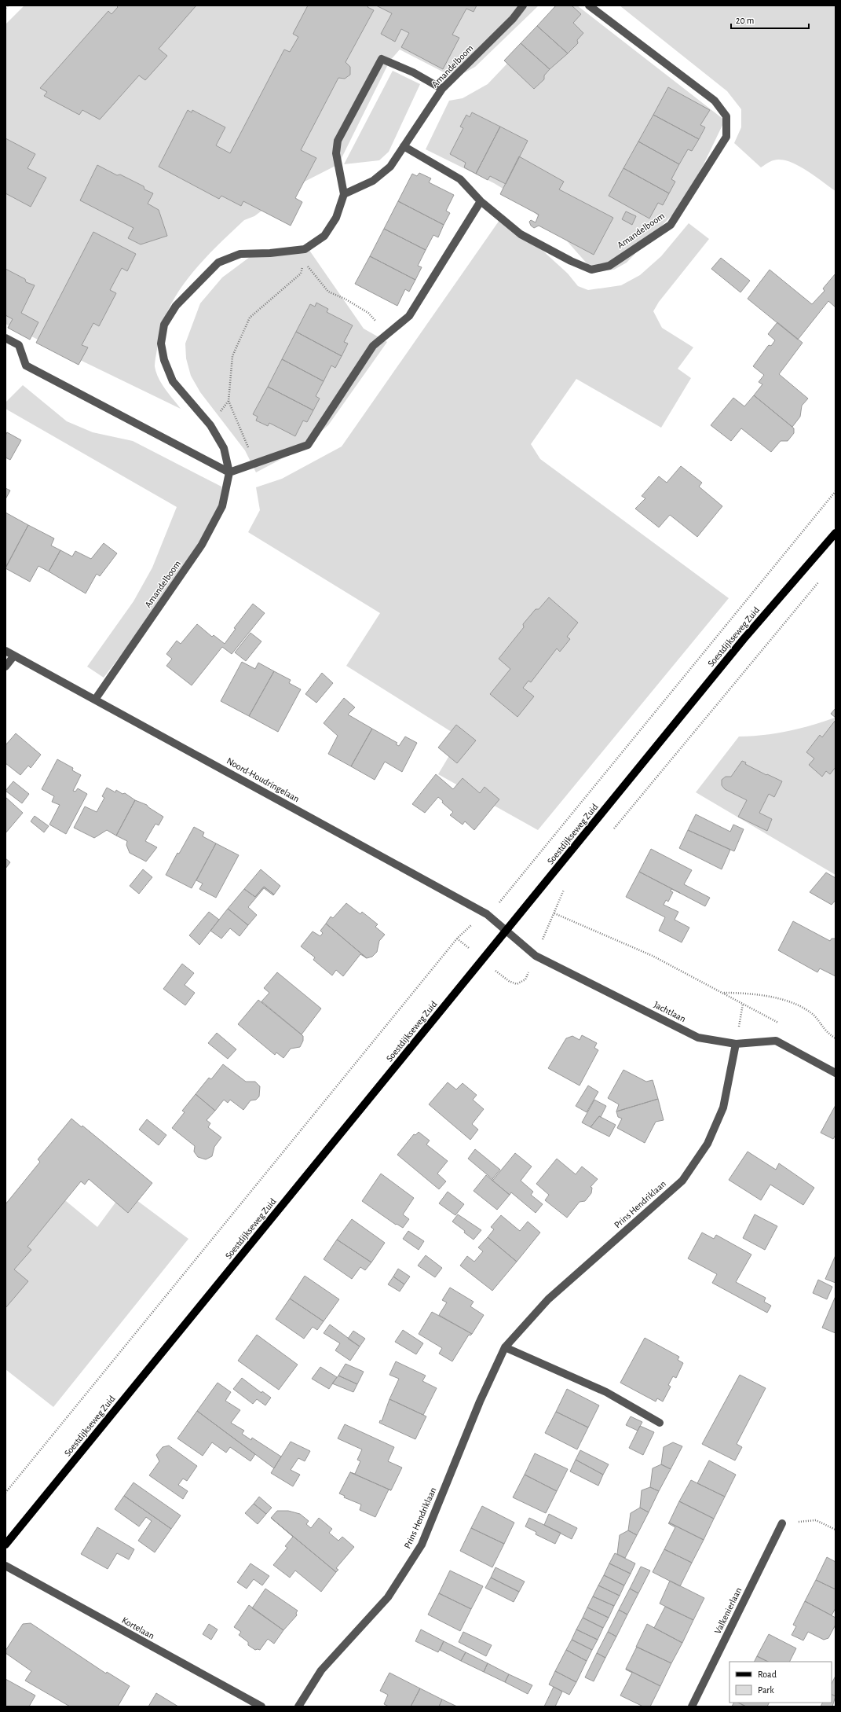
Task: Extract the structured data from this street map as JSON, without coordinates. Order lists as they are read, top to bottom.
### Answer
{
  "streets": {
    "main road": ["Soestdijkseweg Zuid"],
    "street": [
      "Amandelboom",
      "Noord-Houdringelaan",
      "Jachtlaan",
      "Prins Hendriklaan",
      "Valkenierlaan",
      "Kortelaan"
    ]
  },
  "crossings": [
    ["Amandelboom", "Noord-Houdringelaan"],
    ["Soestdijkseweg Zuid", "Noord-Houdringelaan"],
    ["Soestdijkseweg Zuid", "Jachtlaan"],
    ["Noord-Houdringelaan", "Jachtlaan"],
    ["Jachtlaan", "Prins Hendriklaan"]
  ],
  "legend": ["Road", "Park"],
  "scale_bar": "20 m"
}
